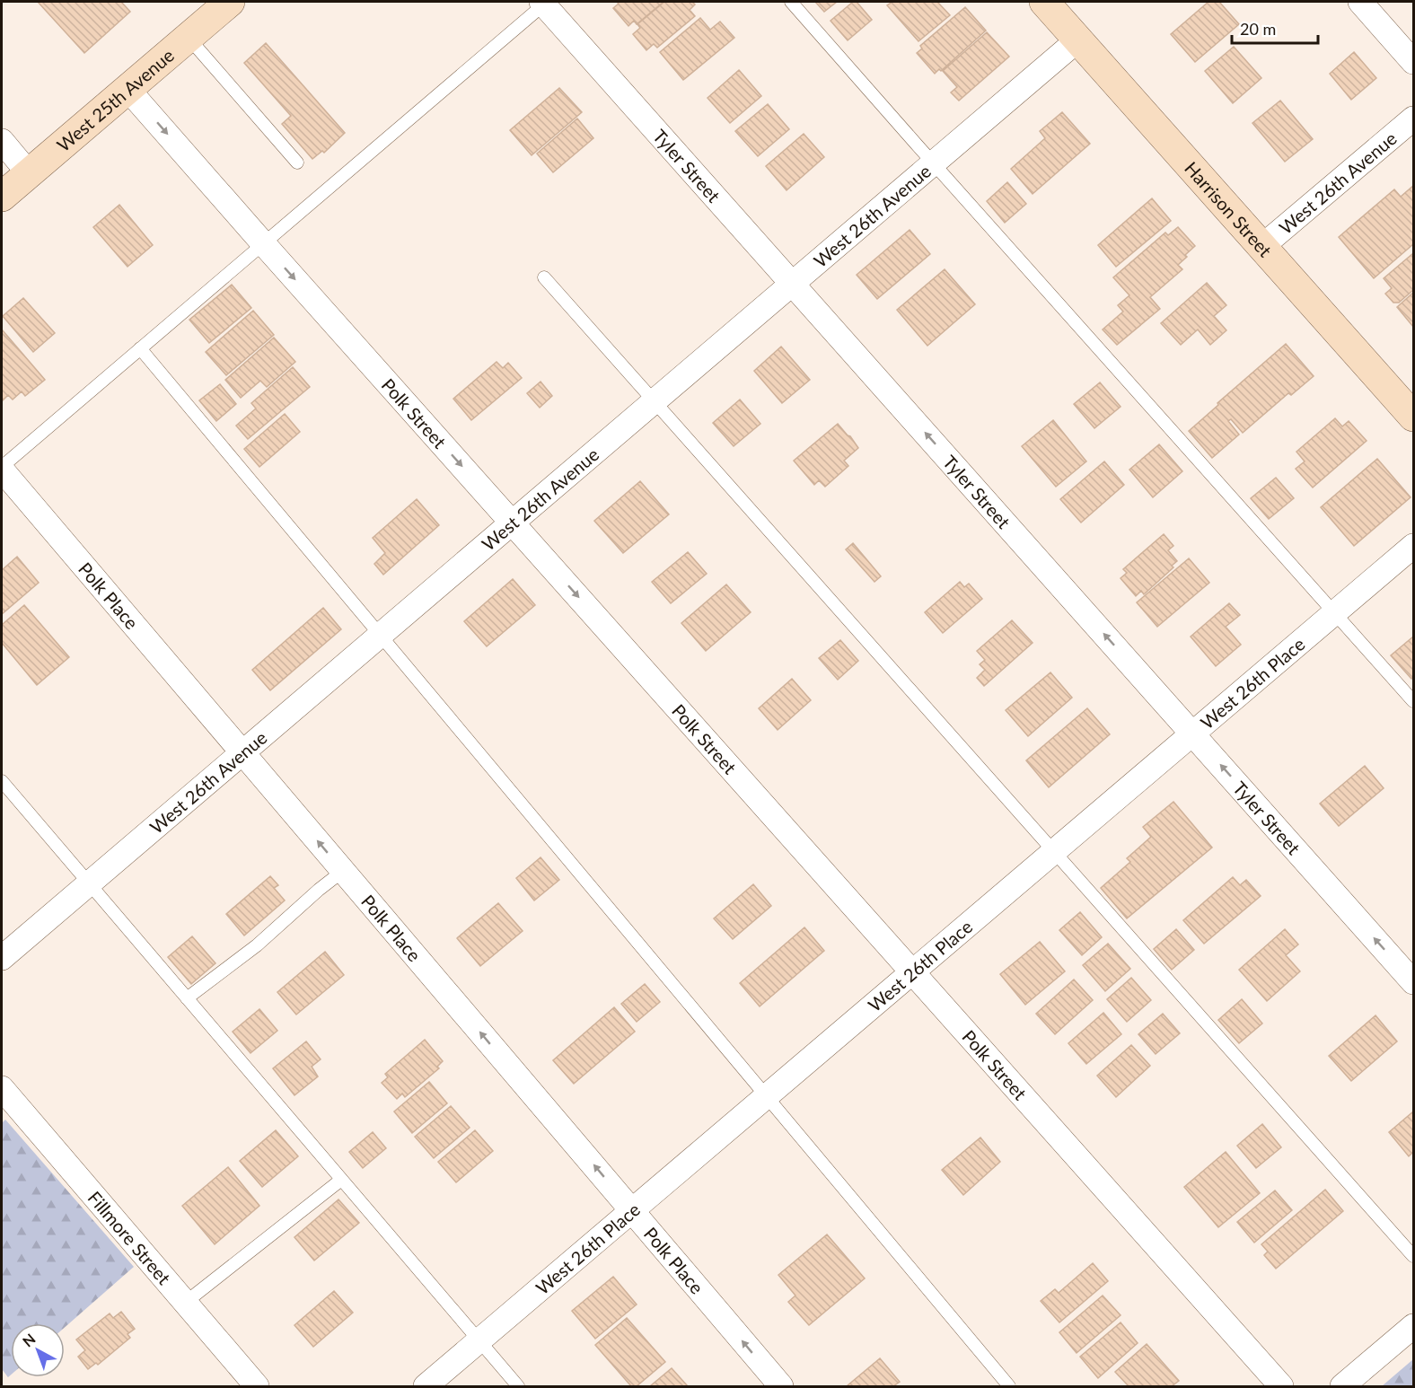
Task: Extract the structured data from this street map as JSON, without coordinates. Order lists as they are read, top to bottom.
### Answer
{
  "streets": {
    "street": [
      "West 25th Avenue",
      "Tyler Street",
      "West 26th Avenue",
      "Harrison Street",
      "Polk Street",
      "Polk Place",
      "West 26th Place",
      "Fillmore Street"
    ]
  },
  "crossings": [
    ["West 25th Avenue", "Polk Street"],
    ["Tyler Street", "West 26th Avenue"],
    ["Tyler Street", "West 26th Place"],
    ["West 26th Avenue", "Harrison Street"],
    ["West 26th Avenue", "Polk Street"],
    ["West 26th Avenue", "Polk Place"],
    ["Polk Street", "West 26th Place"],
    ["Polk Place", "West 26th Place"]
  ],
  "one_way": ["Tyler Street", "Polk Street", "Polk Place"],
  "scale_bar": "20 m",
  "north": "top left"
}
